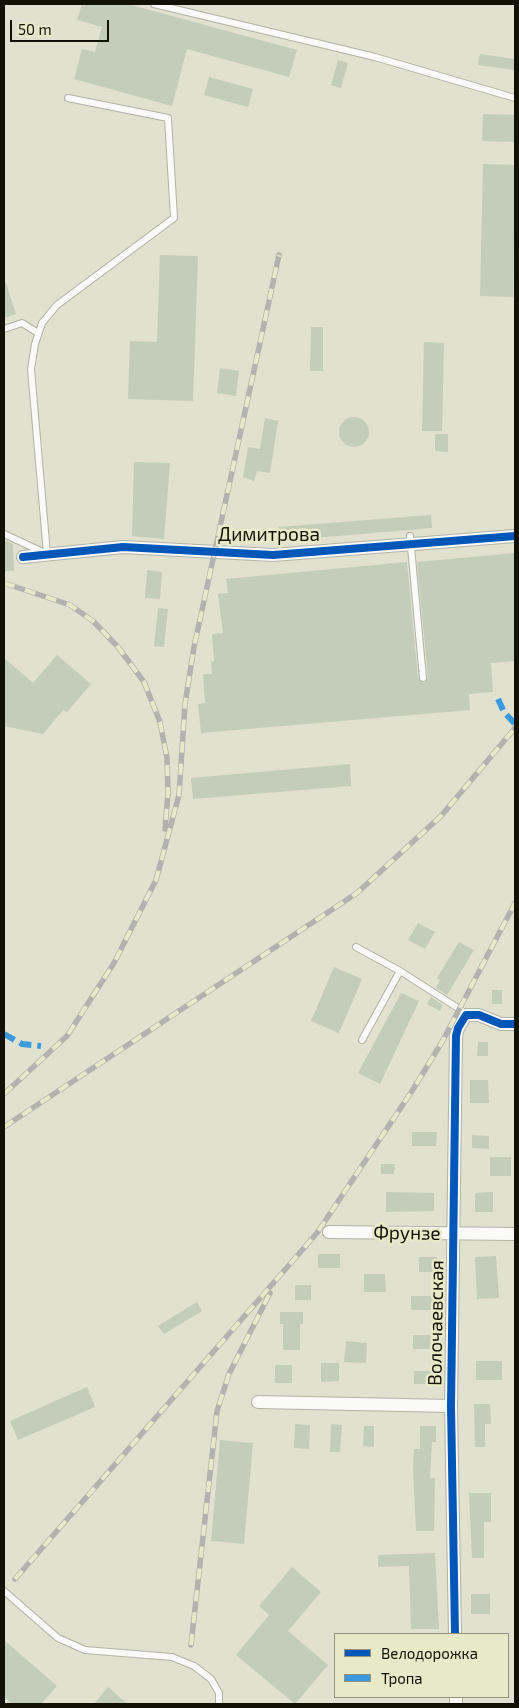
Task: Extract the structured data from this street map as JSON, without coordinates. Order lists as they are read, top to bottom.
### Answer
{
  "streets": {
    "street": ["Димитрова", "Фрунзе", "Волочаевская"]
  },
  "crossings": [
    ["Фрунзе", "Волочаевская"]
  ],
  "legend": ["Велодорожка", "Тропа"],
  "scale_bar": "50 m"
}
